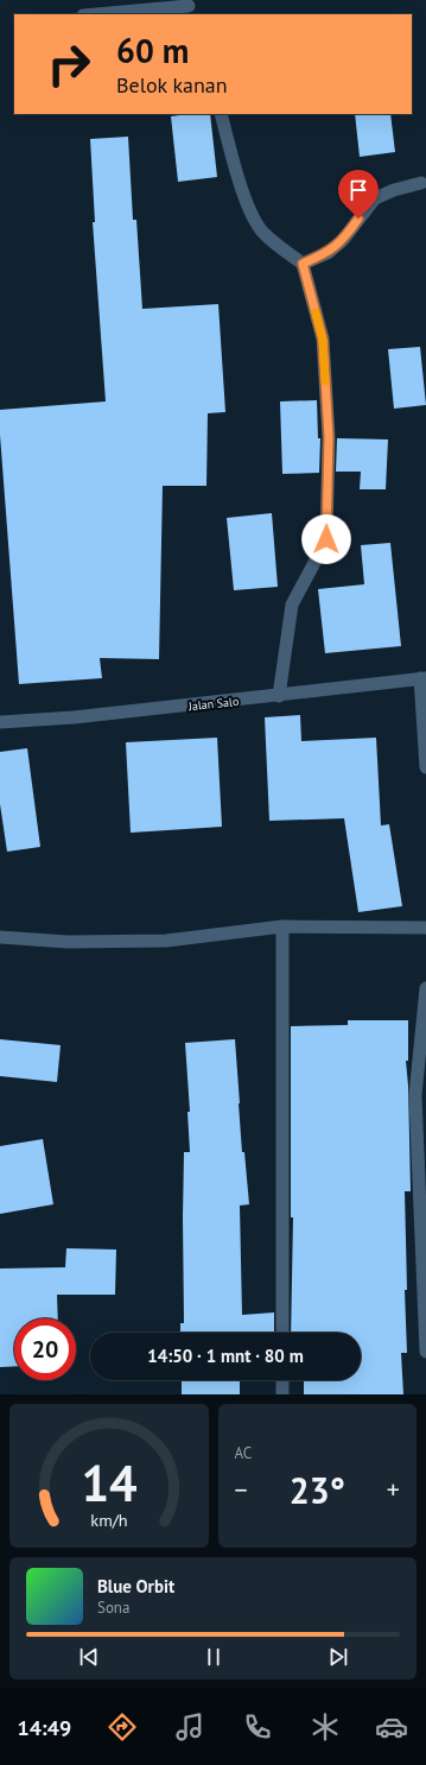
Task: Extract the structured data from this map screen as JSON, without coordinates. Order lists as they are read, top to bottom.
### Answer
{
  "streets": {
    "street": ["Jalan Salo"]
  },
  "page": {
    "turn": ["60 m", "Belok kanan"],
    "limit": "20",
    "trip": "14:50 · 1 mnt · 80 m",
    "tile": "AC",
    "heat": ["−", "23°", "+"],
    "song": ["Blue Orbit", "Sona"],
    "tabs": "14:49",
    "gauge": ["14", "km/h"]
  }
}
